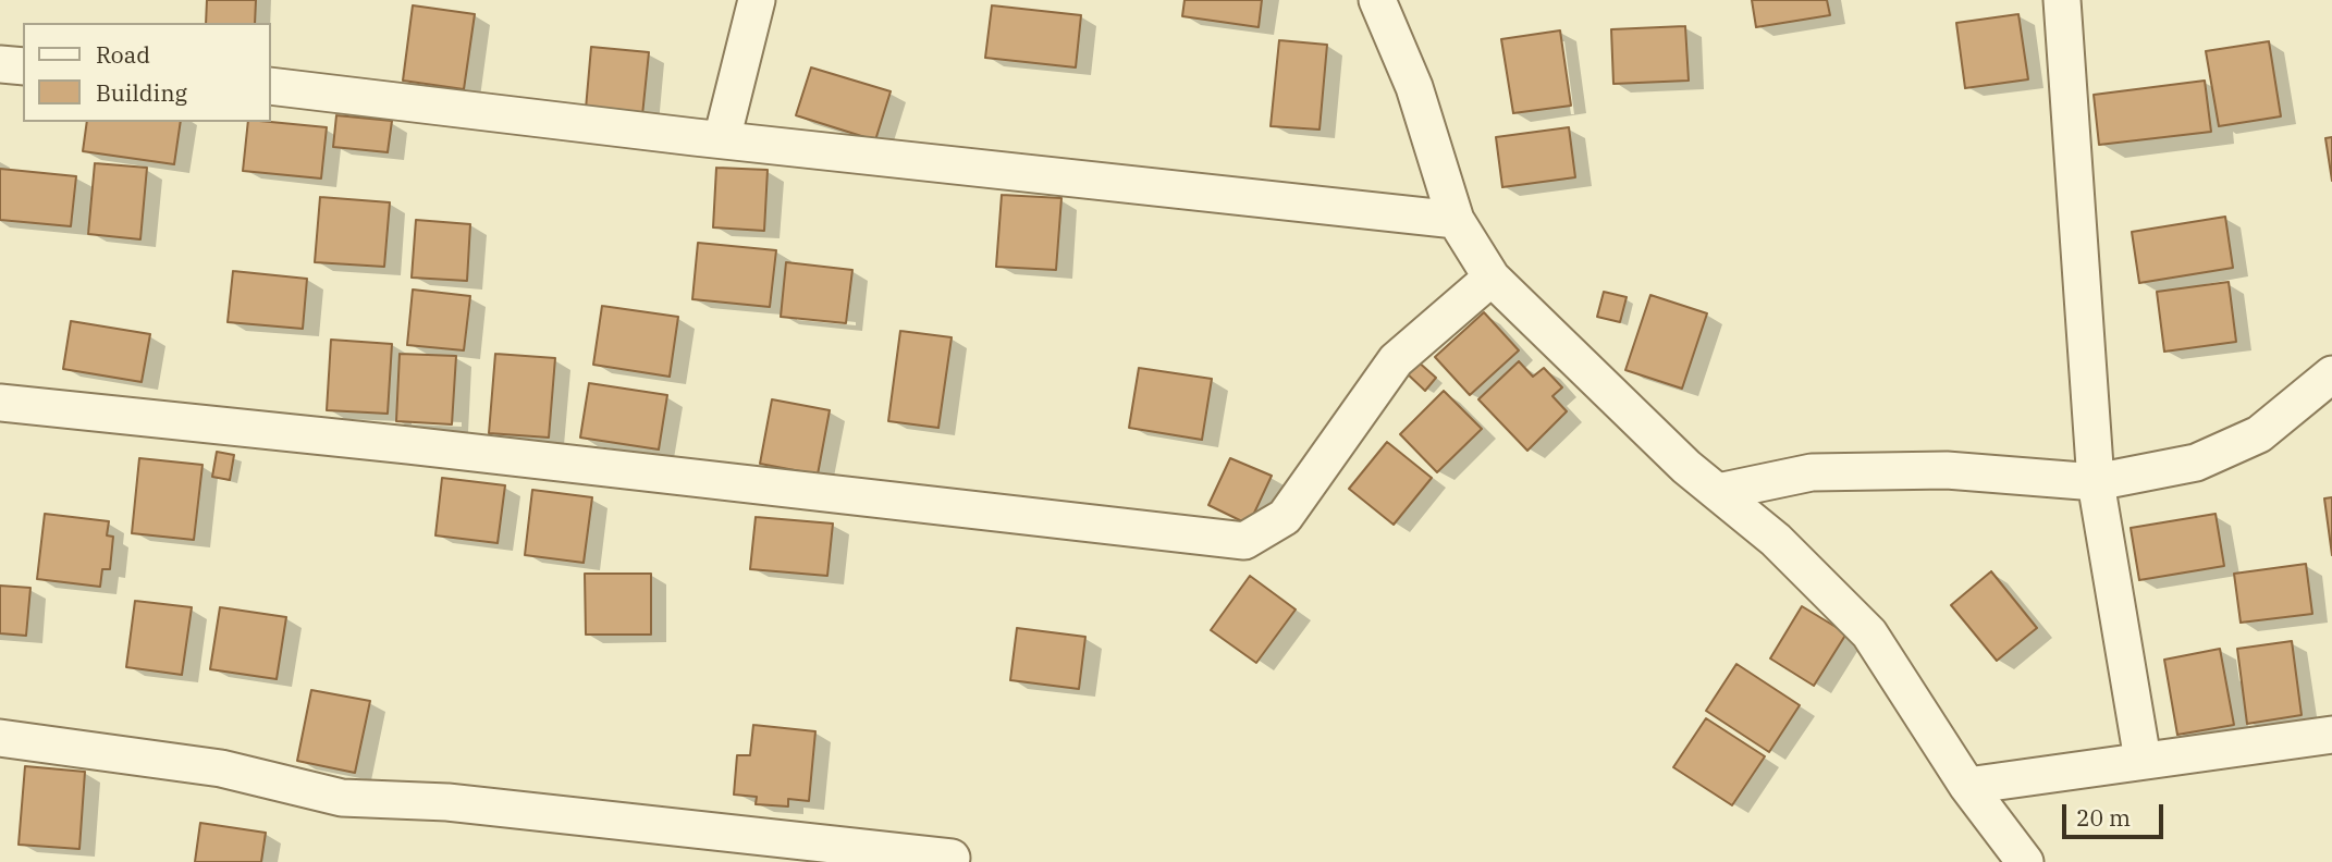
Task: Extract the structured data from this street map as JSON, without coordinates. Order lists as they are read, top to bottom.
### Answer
{
  "legend": ["Road", "Building"],
  "scale_bar": "20 m"
}
